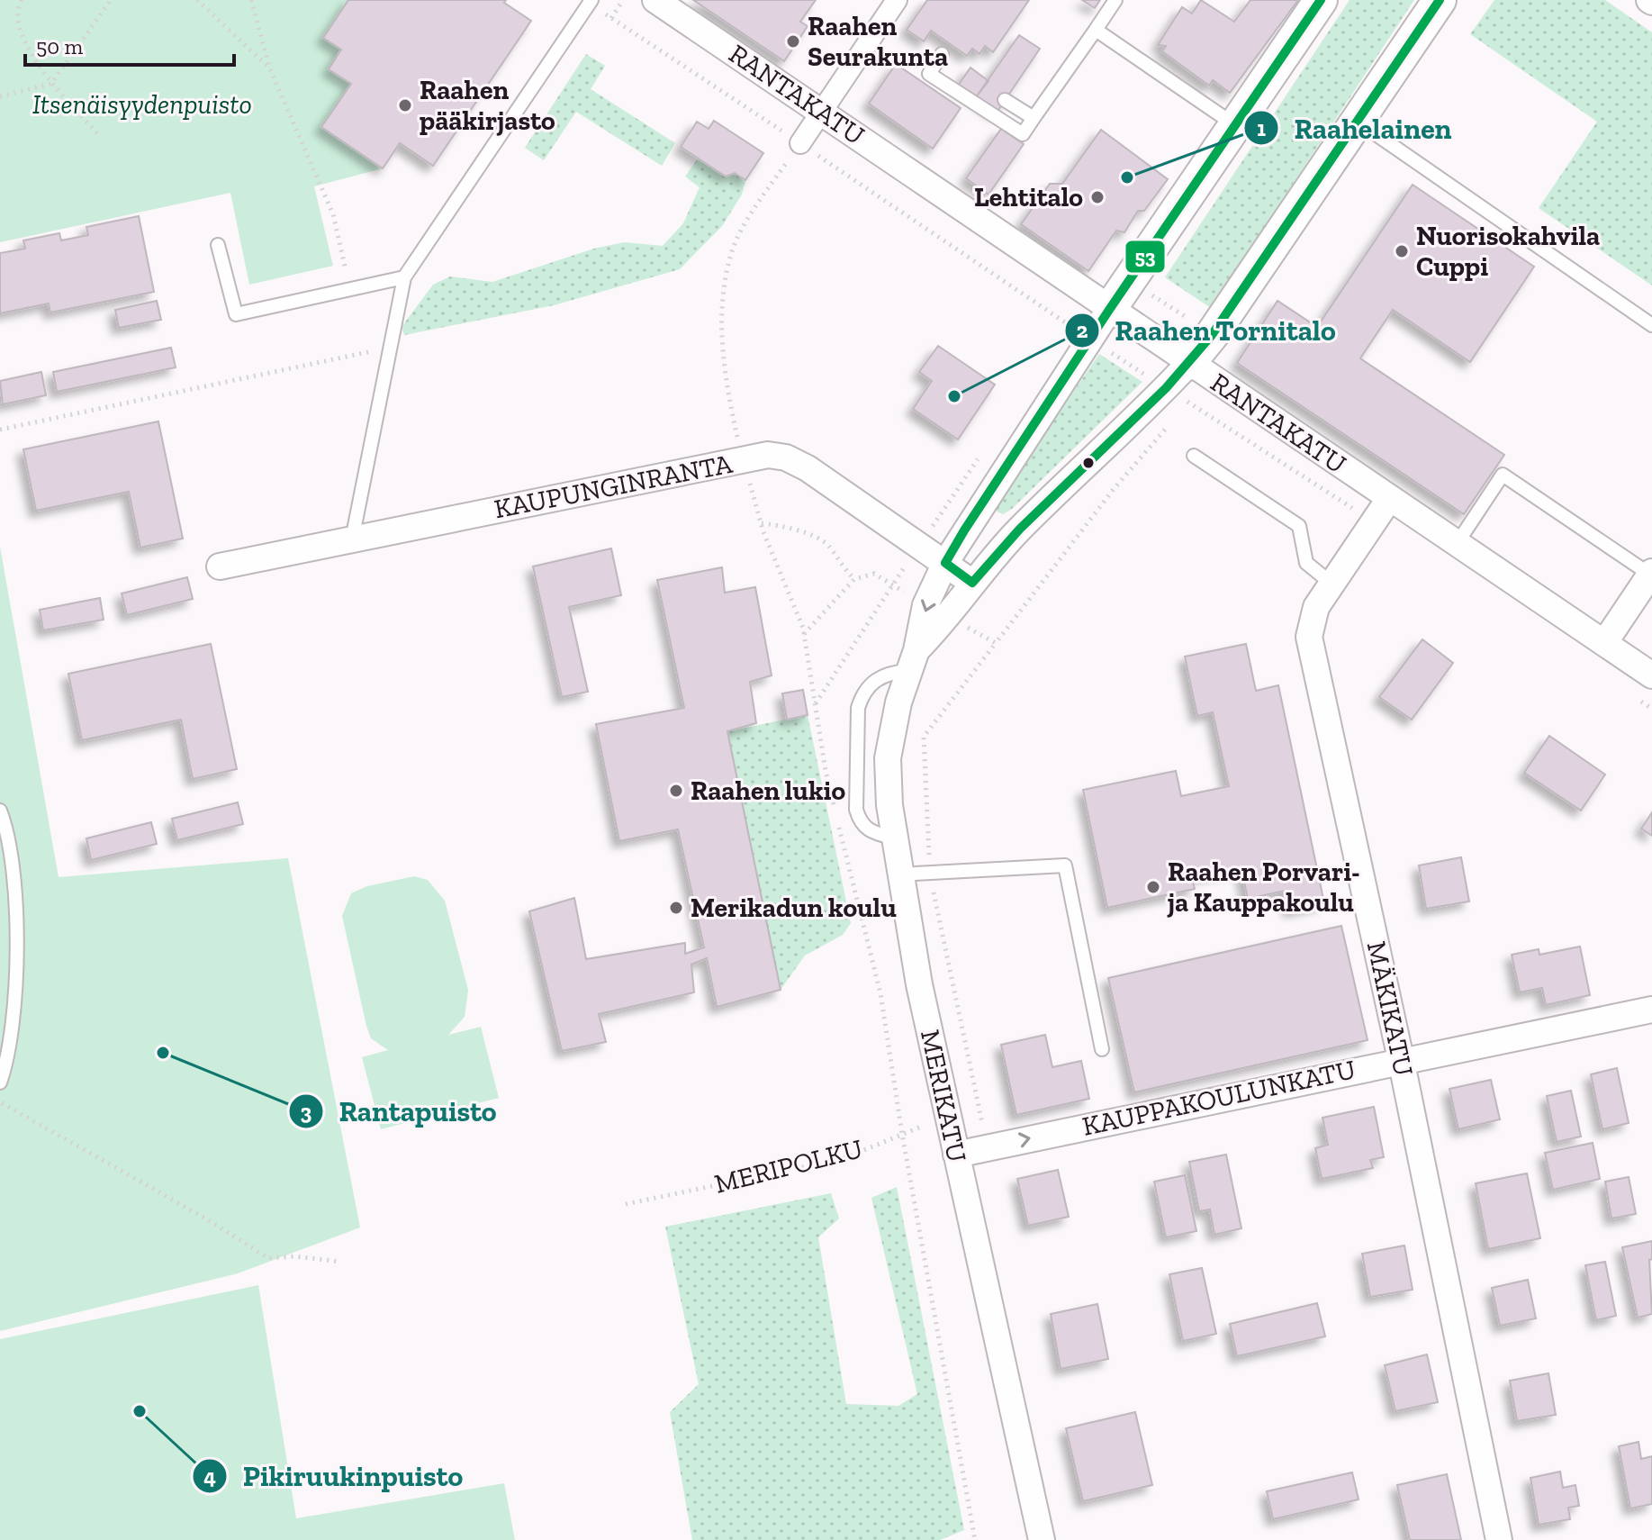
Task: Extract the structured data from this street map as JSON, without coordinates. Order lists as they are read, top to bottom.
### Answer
{
  "streets": {
    "street": [
      "RANTAKATU",
      "KAUPUNGINRANTA",
      "MÄKIKATU",
      "MERIKATU",
      "KAUPPAKOULUNKATU"
    ],
    "path": ["MERIPOLKU"]
  },
  "crossings": [
    ["RANTAKATU", "MÄKIKATU"],
    ["RANTAKATU", "MERIKATU"],
    ["KAUPUNGINRANTA", "MERIKATU"],
    ["MÄKIKATU", "KAUPPAKOULUNKATU"],
    ["MERIKATU", "KAUPPAKOULUNKATU"],
    ["MERIKATU", "MERIPOLKU"]
  ],
  "one_way": ["KAUPPAKOULUNKATU"],
  "parks": ["Itsenäisyydenpuisto"],
  "places": [
    "Raahen Seurakunta",
    "Raahen pääkirjasto",
    "Raahelainen",
    "Lehtitalo",
    "Nuorisokahvila Cuppi",
    "Raahen Tornitalo",
    "Raahen lukio",
    "Raahen Porvari- ja Kauppakoulu",
    "Merikadun koulu",
    "Rantapuisto",
    "Pikiruukinpuisto"
  ],
  "lines": ["transit line 53"],
  "scale_bar": "50 m"
}
